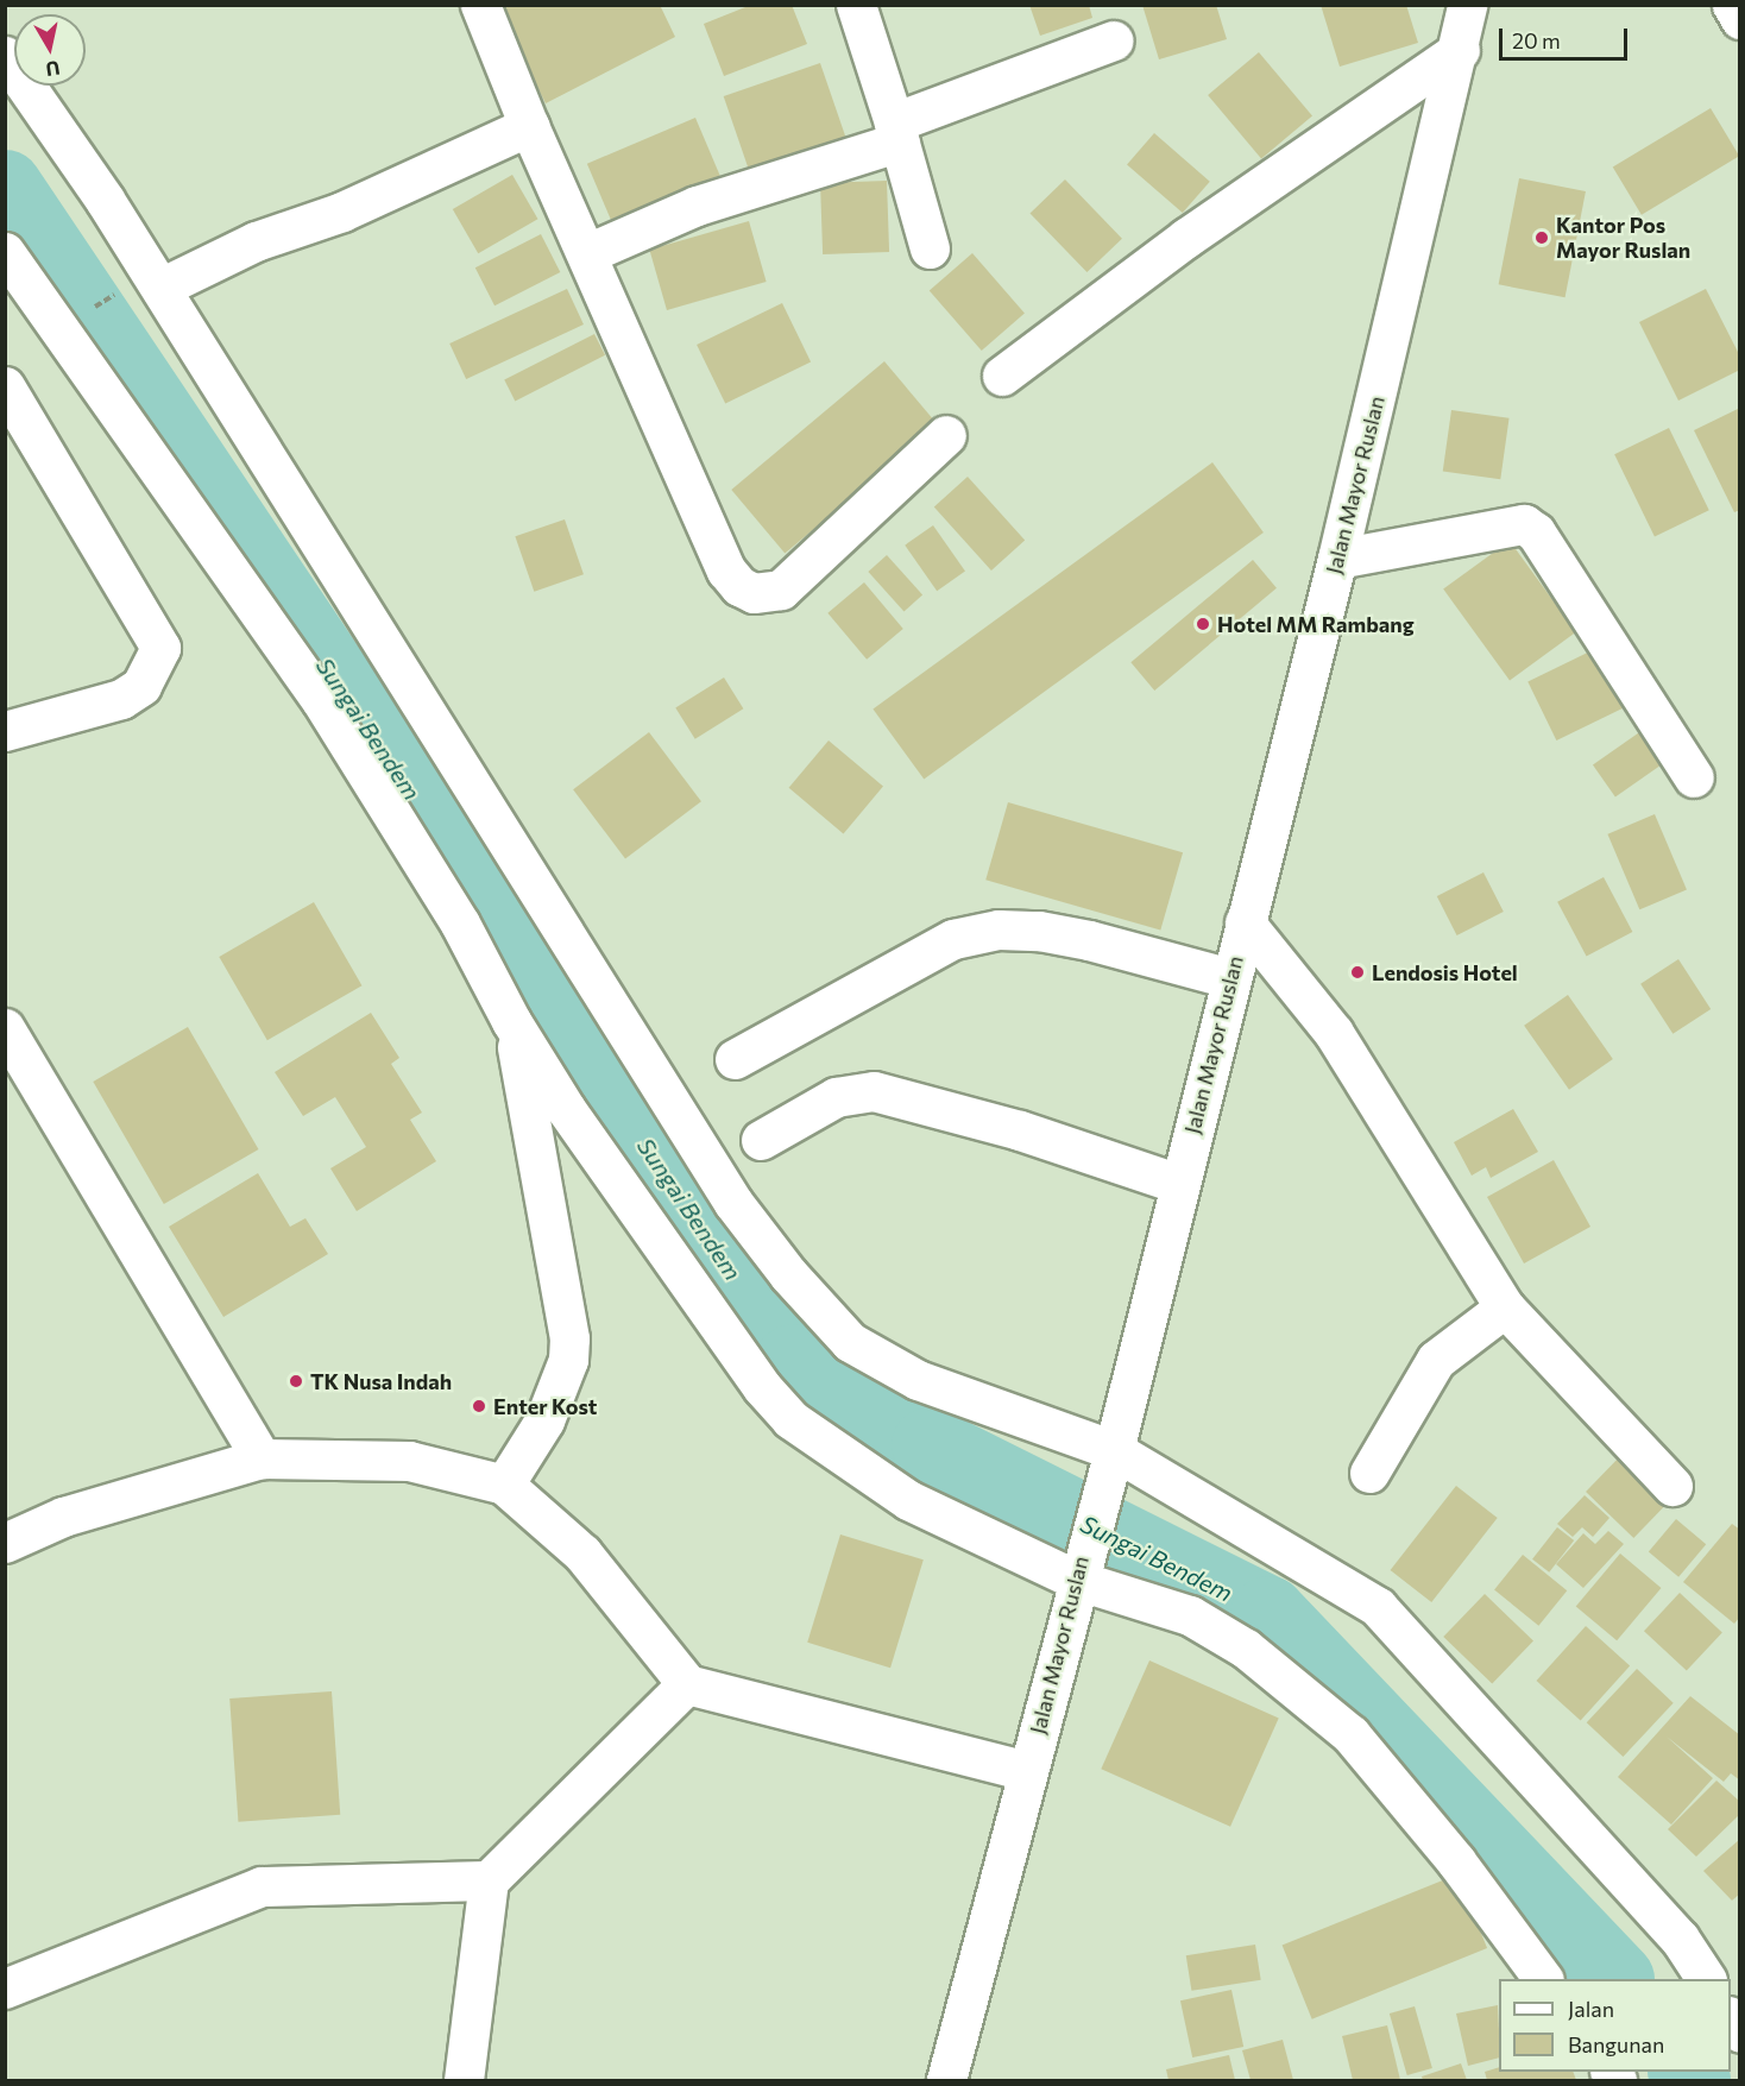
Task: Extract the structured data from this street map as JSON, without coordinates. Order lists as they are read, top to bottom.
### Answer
{
  "streets": {
    "street": ["Jalan Mayor Ruslan"]
  },
  "water": ["Sungai Bendem"],
  "places": [
    "Kantor Pos Mayor Ruslan",
    "Hotel MM Rambang",
    "Lendosis Hotel",
    "TK Nusa Indah",
    "Enter Kost"
  ],
  "legend": ["Jalan", "Bangunan"],
  "scale_bar": "20 m",
  "north": "bottom"
}
